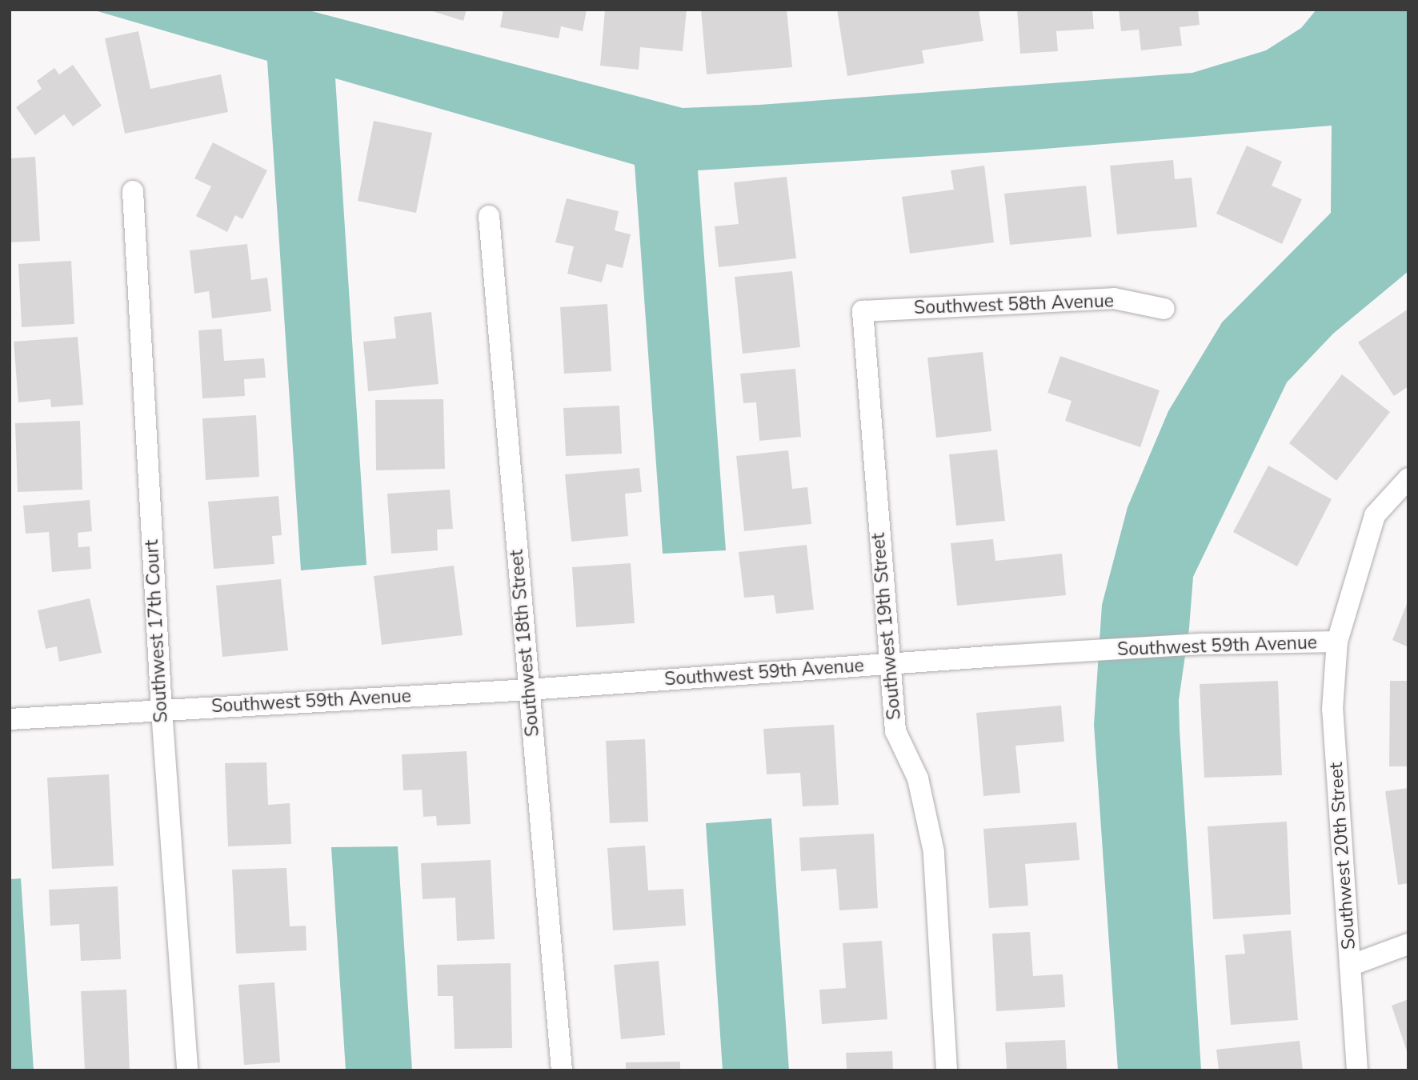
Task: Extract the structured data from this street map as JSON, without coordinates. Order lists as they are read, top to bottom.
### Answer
{
  "streets": {
    "street": [
      "Southwest 58th Avenue",
      "Southwest 19th Street",
      "Southwest 17th Court",
      "Southwest 18th Street",
      "Southwest 59th Avenue",
      "Southwest 20th Street"
    ]
  },
  "crossings": [
    ["Southwest 58th Avenue", "Southwest 19th Street"],
    ["Southwest 19th Street", "Southwest 59th Avenue"],
    ["Southwest 17th Court", "Southwest 59th Avenue"],
    ["Southwest 18th Street", "Southwest 59th Avenue"],
    ["Southwest 59th Avenue", "Southwest 20th Street"]
  ]
}
